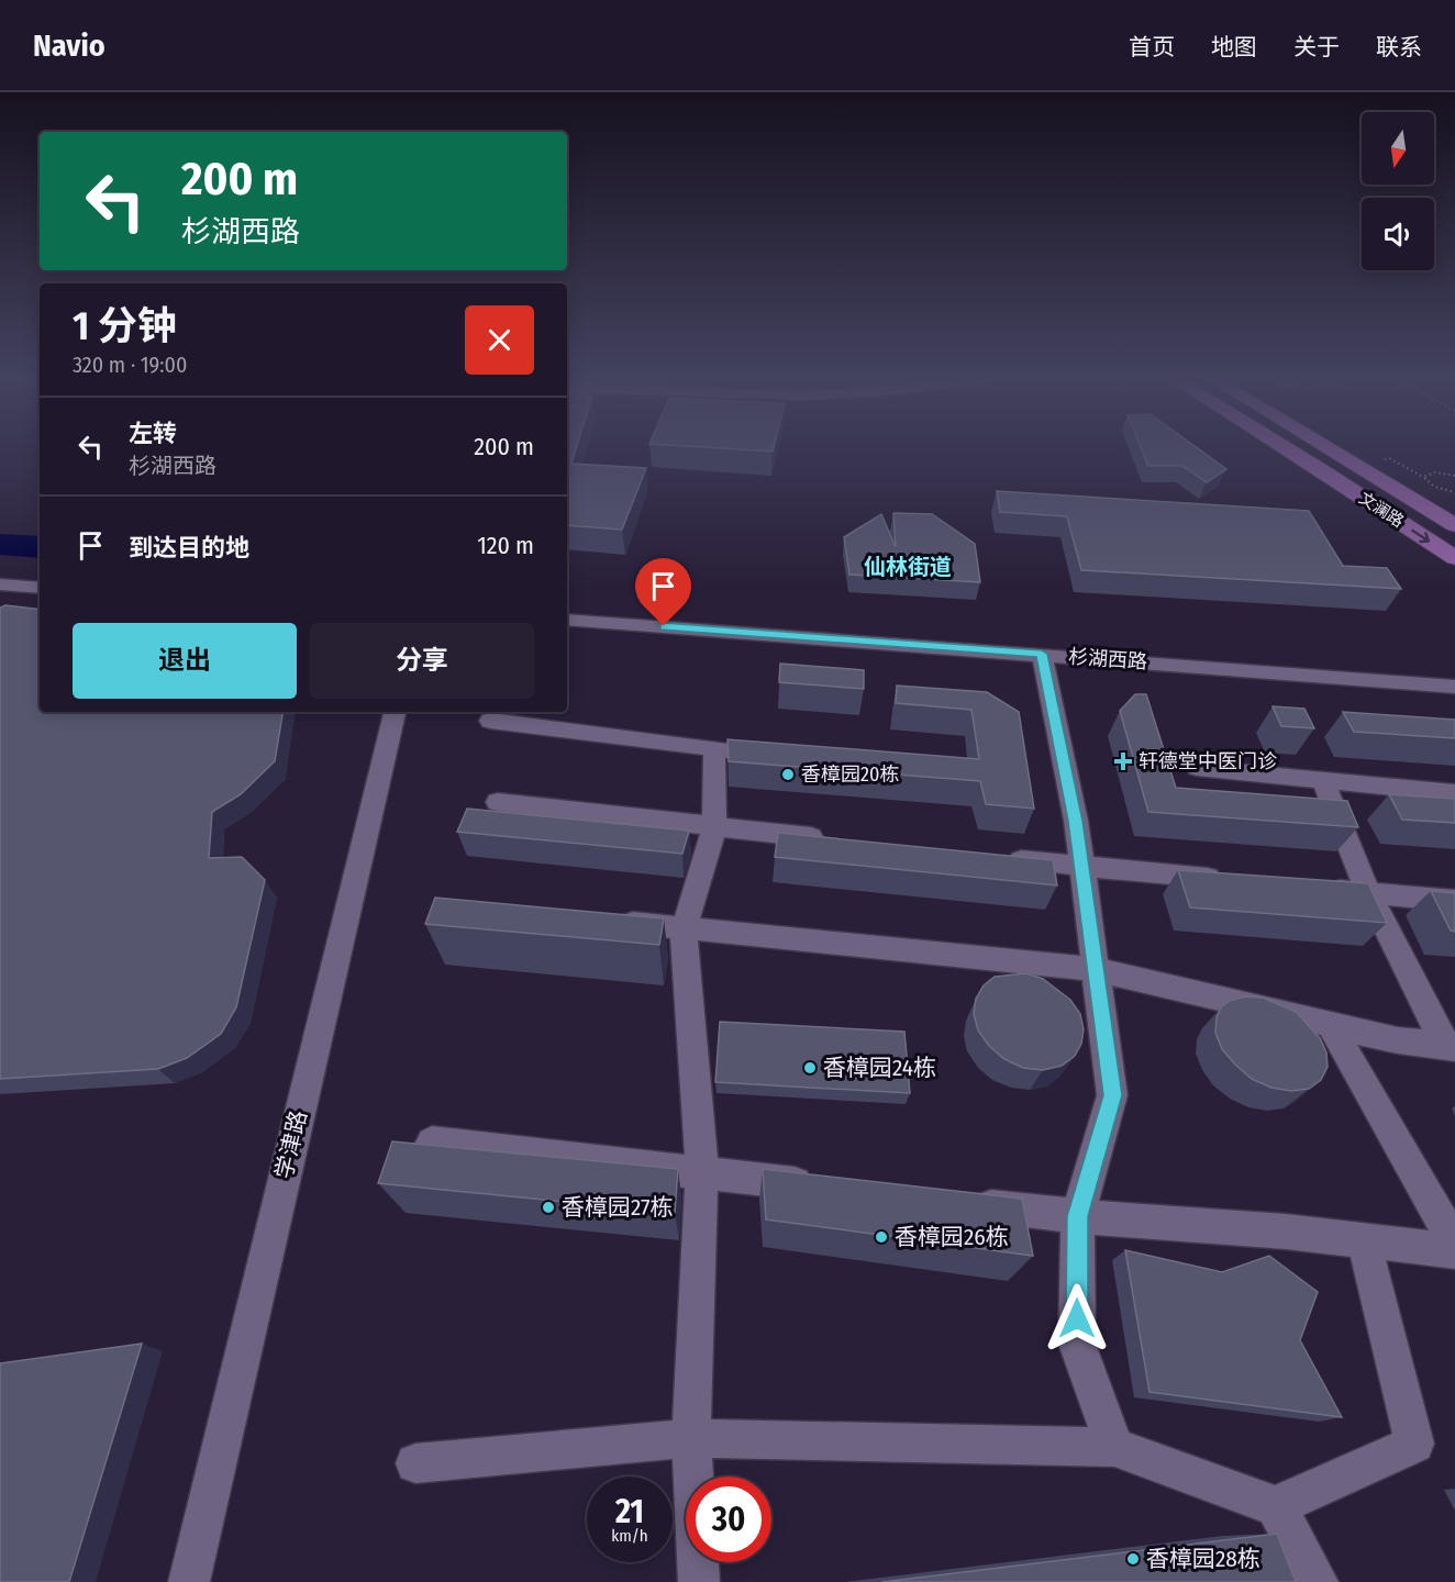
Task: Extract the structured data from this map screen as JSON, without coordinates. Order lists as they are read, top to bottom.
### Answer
{
  "streets": {
    "main road": ["文澜路"],
    "street": ["杉湖西路", "学津路"]
  },
  "districts": ["仙林街道"],
  "places": {
    "health": ["轩德堂中医门诊"],
    "other": [
      "香樟园20栋",
      "香樟园24栋",
      "香樟园27栋",
      "香樟园26栋",
      "香樟园28栋"
    ]
  },
  "north": "bottom",
  "page": {
    "header": "Navio",
    "nav": [
      "首页",
      "地图",
      "关于",
      "联系"
    ],
    "turn": ["200 m", "杉湖西路"],
    "heading": ["1 分钟", "320 m · 19:00"],
    "list": [
      {
        "name": "左转",
        "note": "杉湖西路",
        "value": "200 m"
      },
      {
        "name": "到达目的地",
        "value": "120 m"
      }
    ],
    "buttons": ["退出", "分享"],
    "speed": "21 km/h",
    "limit": "30"
  }
}
